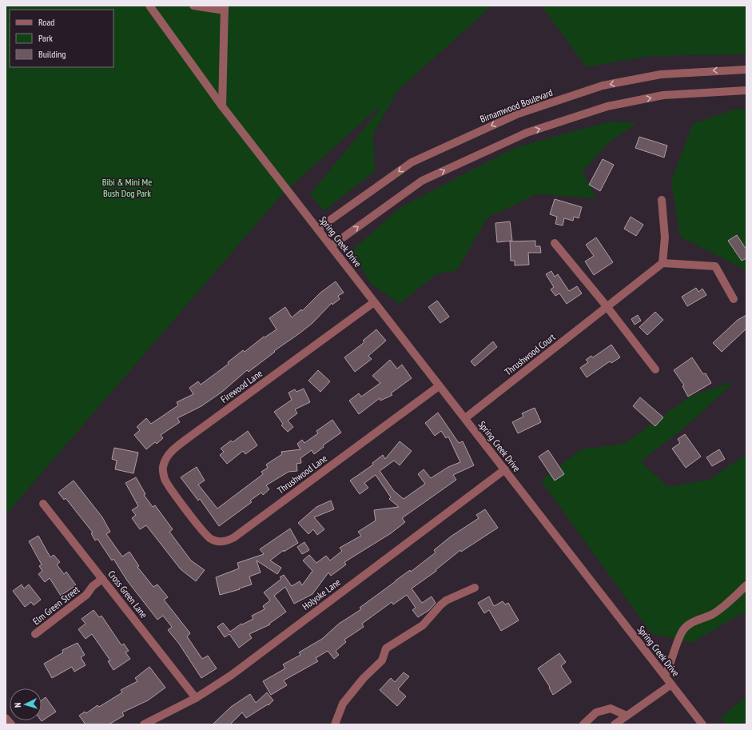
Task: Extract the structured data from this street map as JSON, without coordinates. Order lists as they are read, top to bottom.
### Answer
{
  "streets": {
    "street": [
      "Birnamwood Boulevard",
      "Spring Creek Drive",
      "Thrushwood Court",
      "Firewood Lane",
      "Thrushwood Lane",
      "Cross Green Lane",
      "Holyoke Lane",
      "Elm Green Street"
    ]
  },
  "crossings": [
    ["Birnamwood Boulevard", "Spring Creek Drive"],
    ["Spring Creek Drive", "Thrushwood Court"],
    ["Spring Creek Drive", "Firewood Lane"],
    ["Spring Creek Drive", "Thrushwood Lane"],
    ["Spring Creek Drive", "Holyoke Lane"],
    ["Firewood Lane", "Thrushwood Lane"],
    ["Cross Green Lane", "Holyoke Lane"],
    ["Cross Green Lane", "Elm Green Street"]
  ],
  "parks": ["Bibi & Mini Me Bush Dog Park"],
  "legend": ["Road", "Park", "Building"],
  "north": "left"
}
